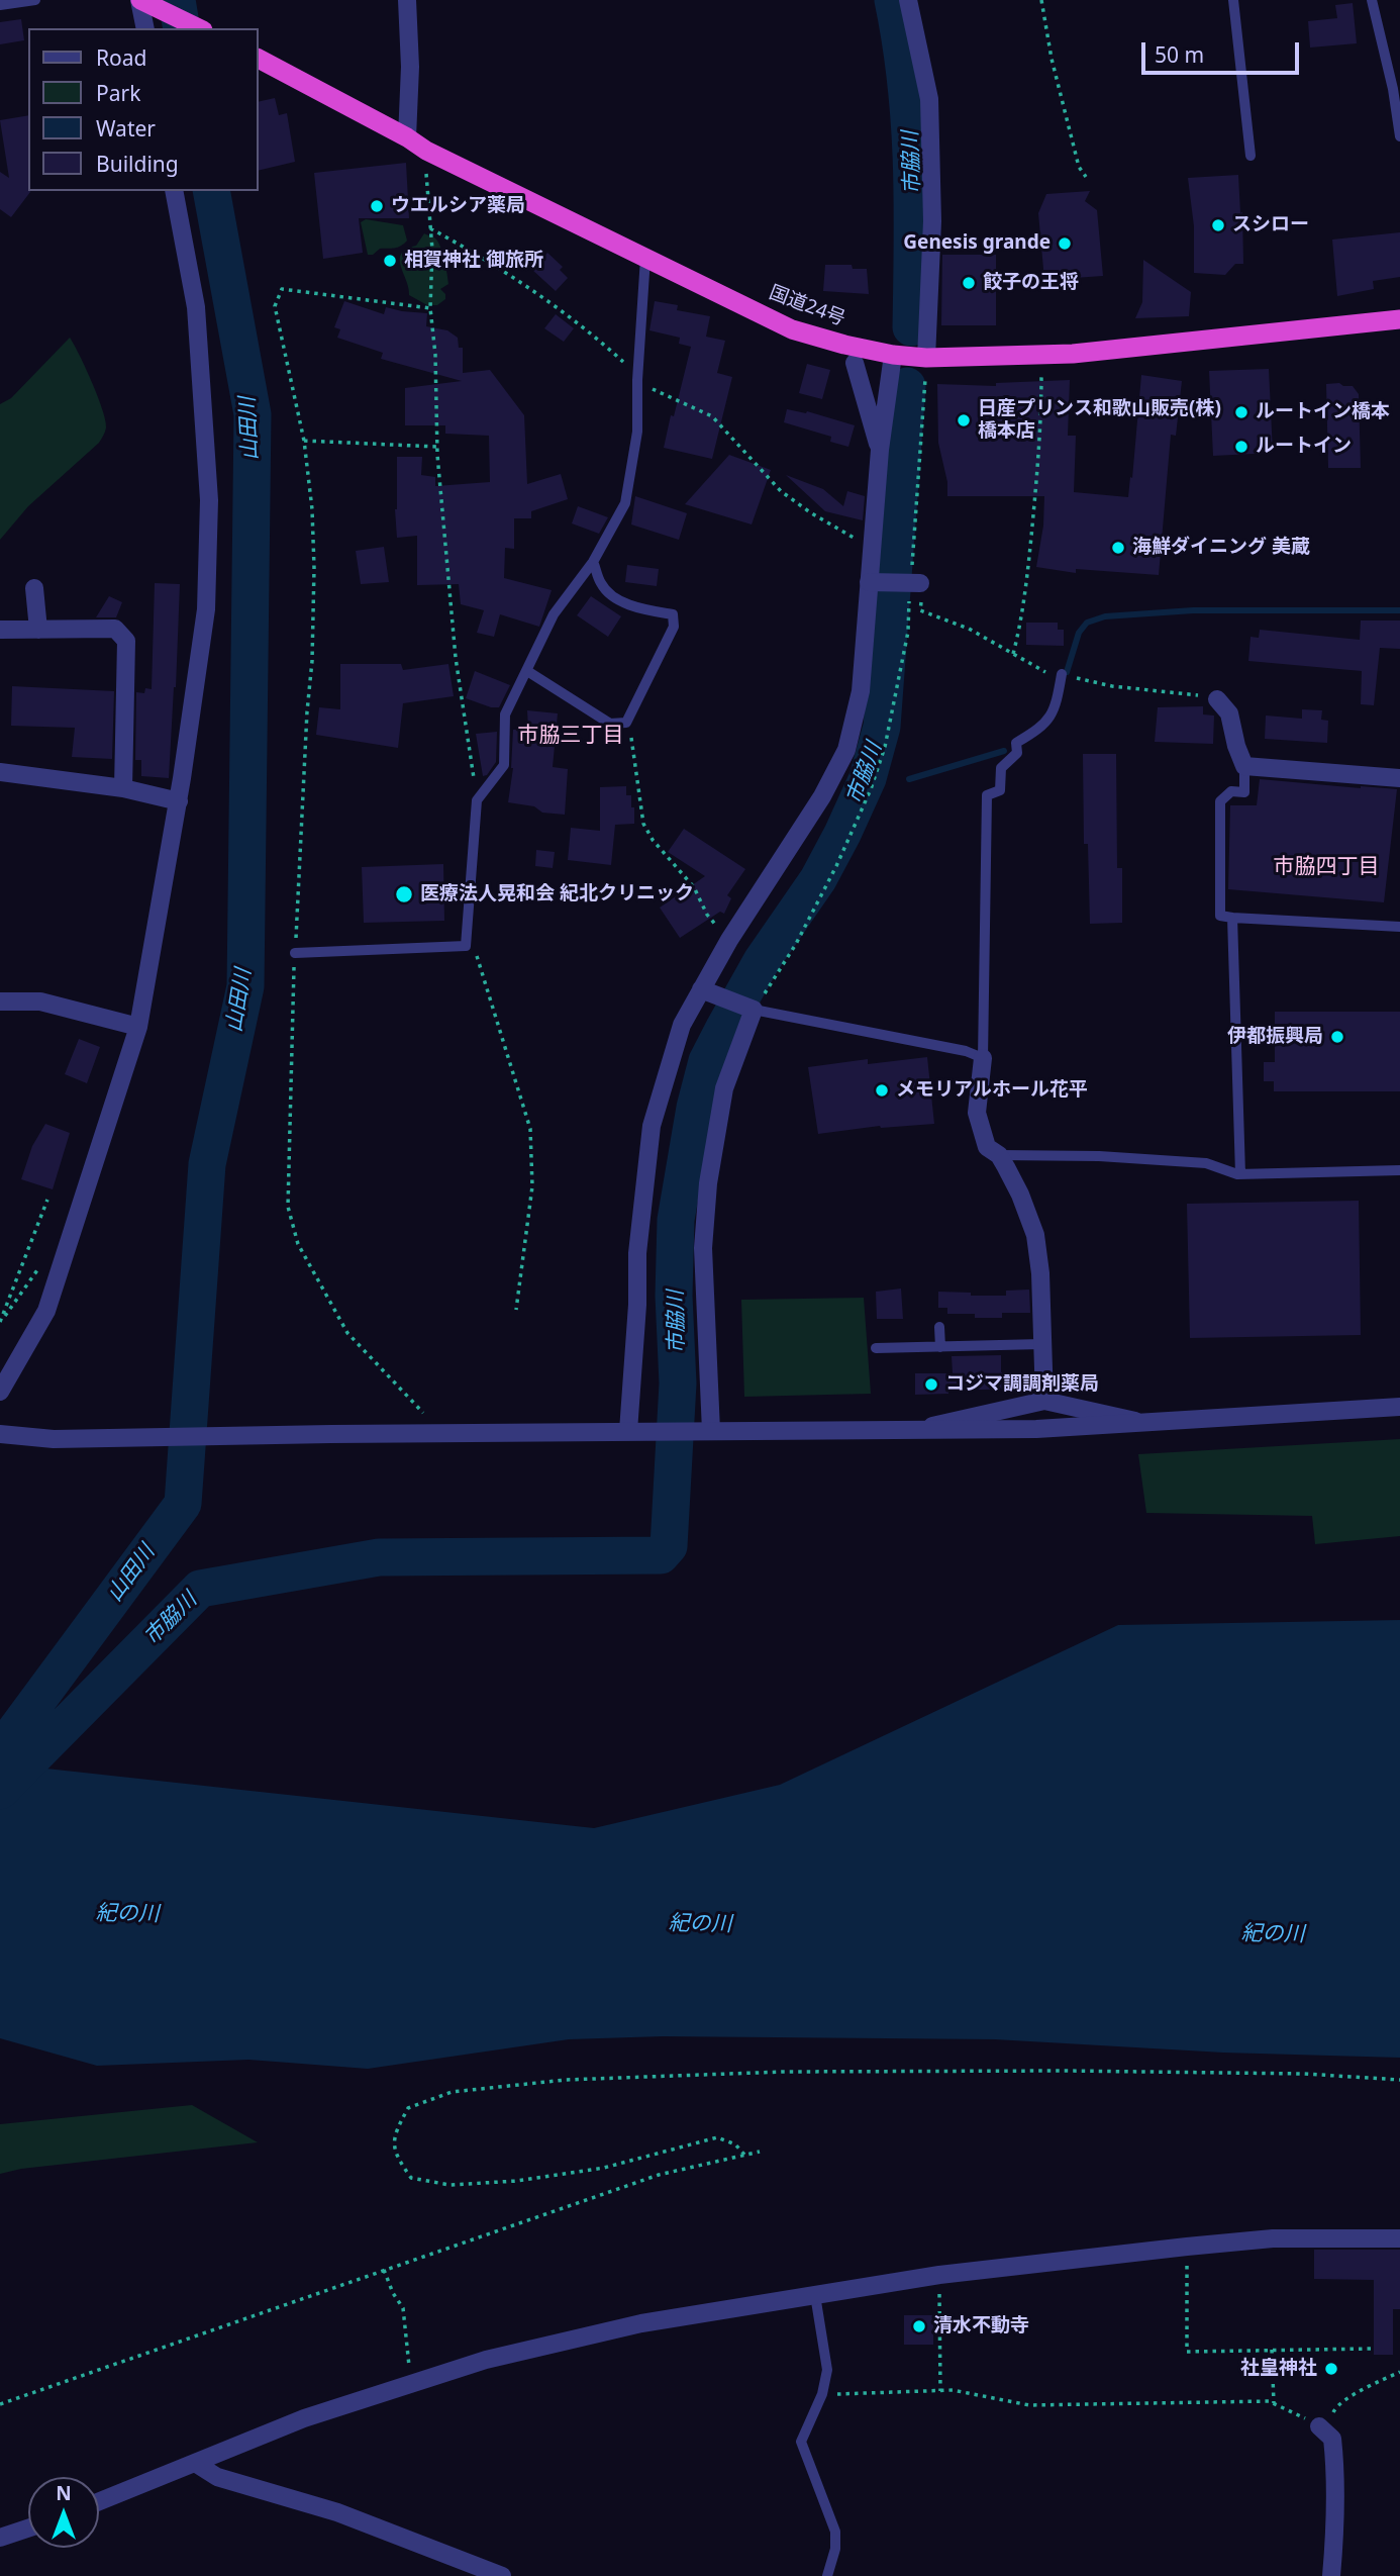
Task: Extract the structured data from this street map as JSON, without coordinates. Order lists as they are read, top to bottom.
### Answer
{
  "streets": {
    "highway": ["国道24号"]
  },
  "districts": ["市脇三丁目", "市脇四丁目"],
  "water": ["市脇川", "山田川", "紀の川"],
  "places": [
    "ウエルシア薬局",
    "スシロー",
    "Genesis grande",
    "相賀神社 御旅所",
    "餃子の王将",
    "ルートイン橋本",
    "日産プリンス和歌山販売(株) 橋本店",
    "ルートイン",
    "海鮮ダイニング 美蔵",
    "医療法人晃和会 紀北クリニック",
    "伊都振興局",
    "メモリアルホール花平",
    "コジマ調調剤薬局",
    "清水不動寺",
    "社皇神社"
  ],
  "legend": [
    "Road",
    "Park",
    "Water",
    "Building"
  ],
  "scale_bar": "50 m",
  "north": "top"
}
